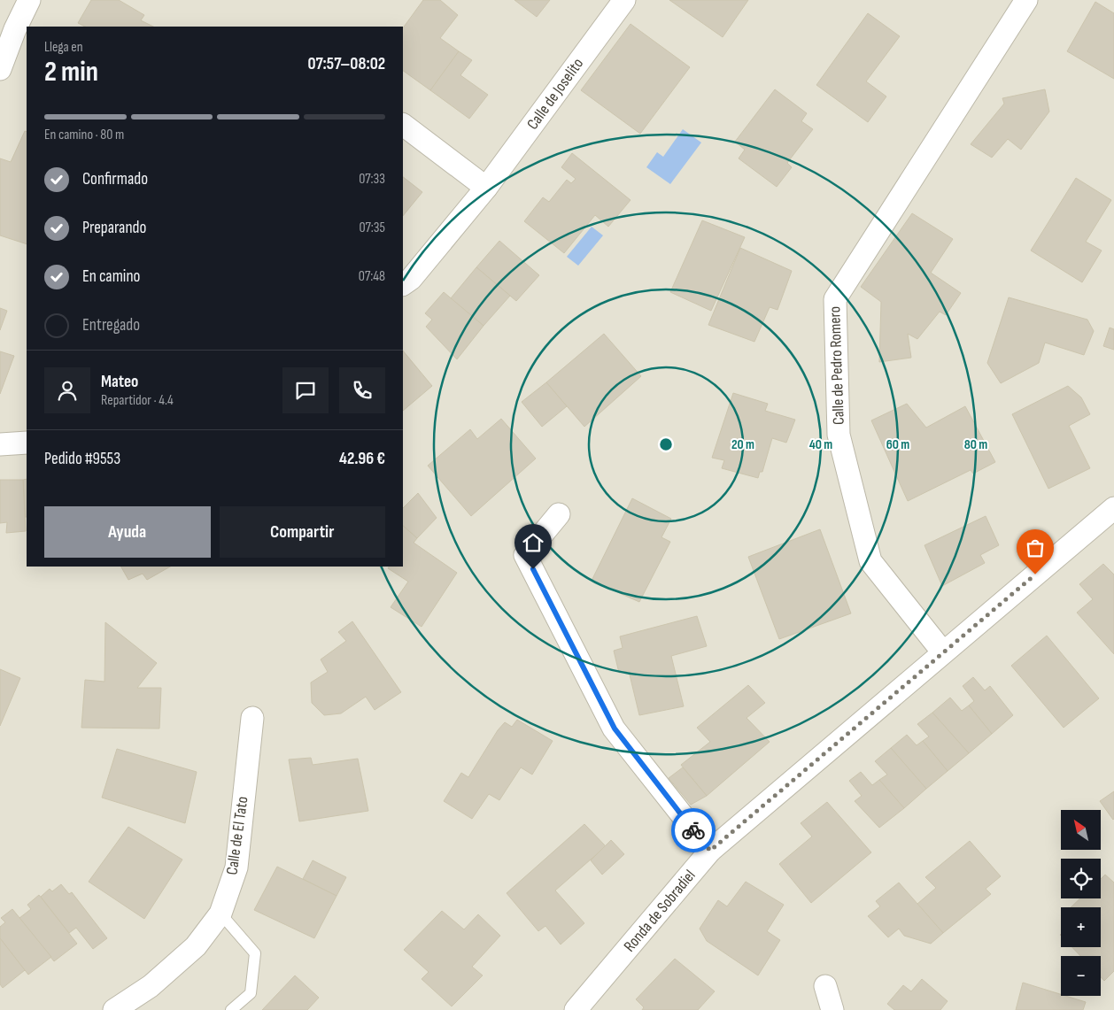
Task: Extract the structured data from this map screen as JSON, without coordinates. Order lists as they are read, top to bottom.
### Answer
{
  "streets": {
    "street": [
      "Calle de Joselito",
      "Calle de Pedro Romero",
      "Calle de El Tato",
      "Ronda de Sobradiel"
    ]
  },
  "crossings": [
    ["Calle de Pedro Romero", "Ronda de Sobradiel"]
  ],
  "north": "top left",
  "page": {
    "heading": ["2 min", "Llega en", "07:57–08:02"],
    "panel": [
      "Mateo",
      "Repartidor · 4.4",
      "Pedido #9553",
      "42.96 €"
    ],
    "bar": "En camino · 80 m",
    "list": [
      ["Confirmado", "07:33"],
      ["Preparando", "07:35"],
      ["En camino", "07:48"],
      "Entregado"
    ],
    "buttons": ["Ayuda", "Compartir"],
    "map_buttons": ["+", "−"]
  },
  "rings": [
    "20 m",
    "40 m",
    "60 m",
    "80 m"
  ]
}
